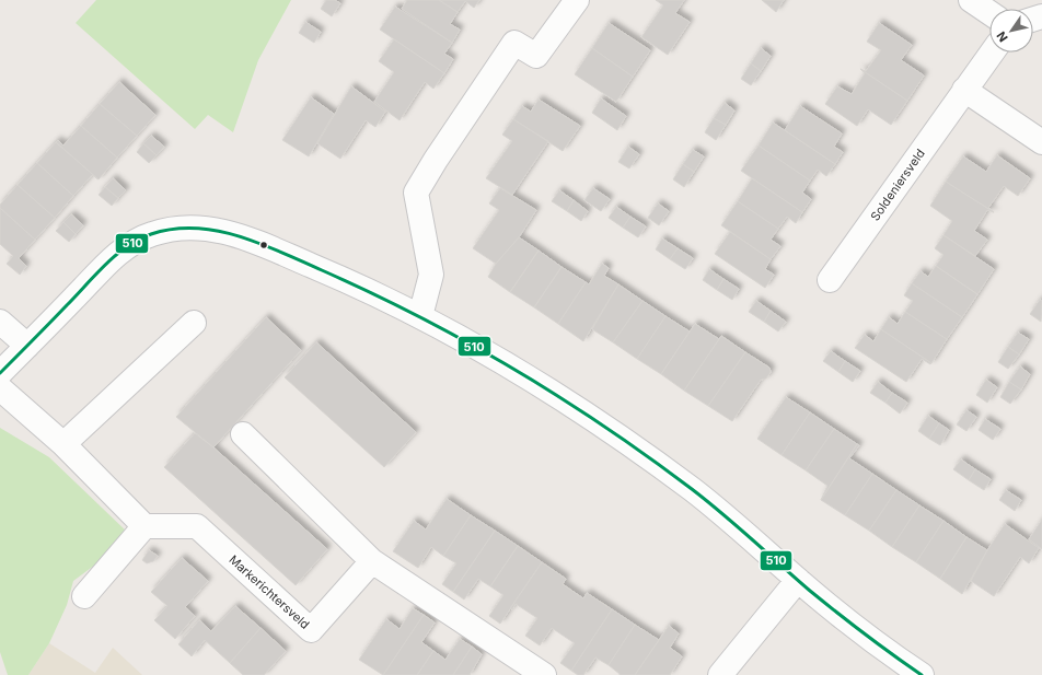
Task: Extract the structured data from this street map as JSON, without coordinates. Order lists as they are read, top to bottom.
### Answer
{
  "streets": {
    "street": ["Soldeniersveld", "Markerichtersveld"]
  },
  "lines": ["transit line 510"],
  "north": "bottom left"
}
